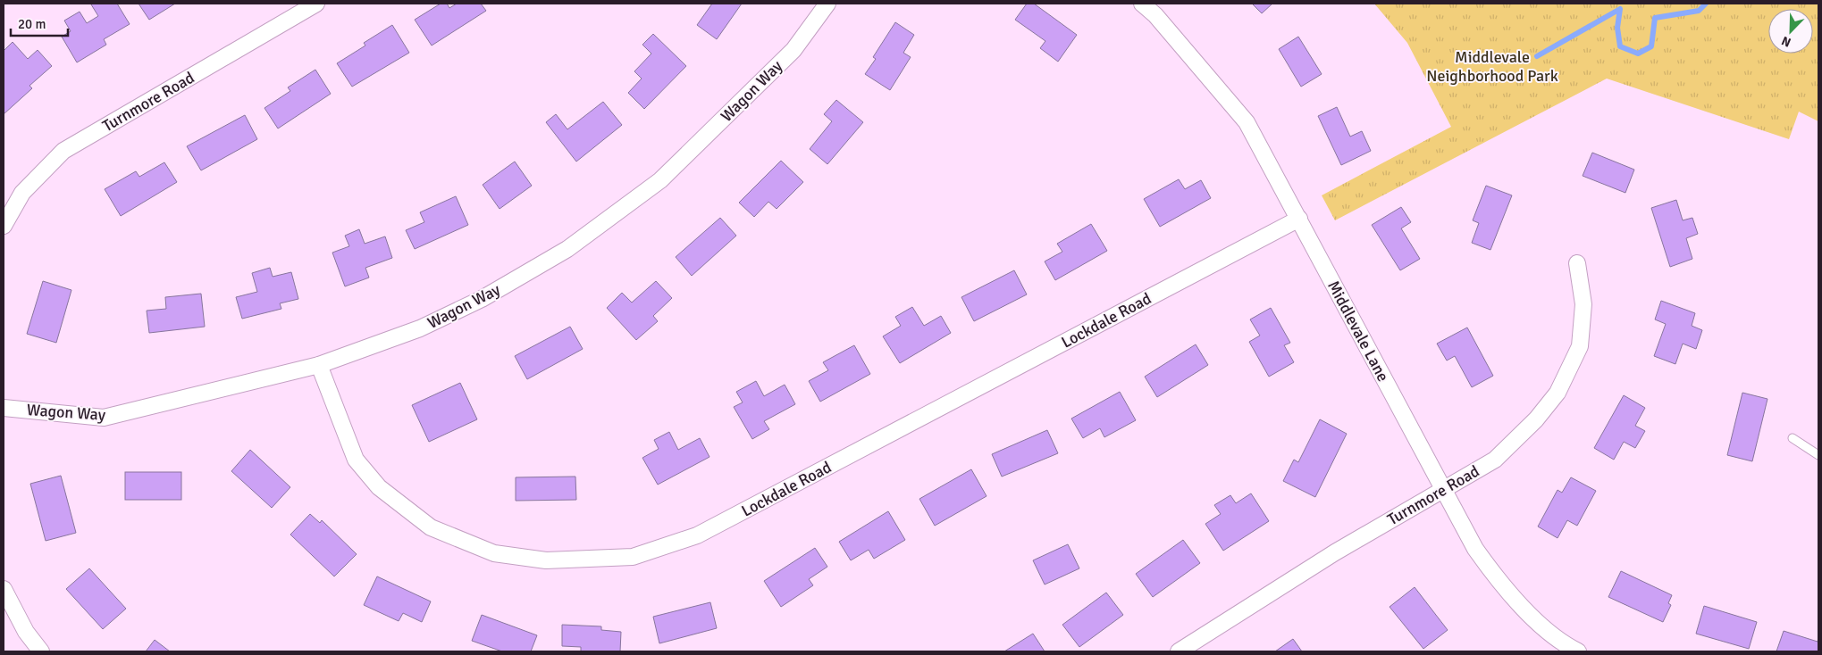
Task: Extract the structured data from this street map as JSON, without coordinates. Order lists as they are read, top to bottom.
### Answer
{
  "streets": {
    "street": [
      "Wagon Way",
      "Turnmore Road",
      "Lockdale Road",
      "Middlevale Lane"
    ]
  },
  "crossings": [
    ["Wagon Way", "Lockdale Road"],
    ["Turnmore Road", "Middlevale Lane"],
    ["Lockdale Road", "Middlevale Lane"]
  ],
  "parks": ["Middlevale Neighborhood Park"],
  "scale_bar": "20 m",
  "north": "bottom left"
}
